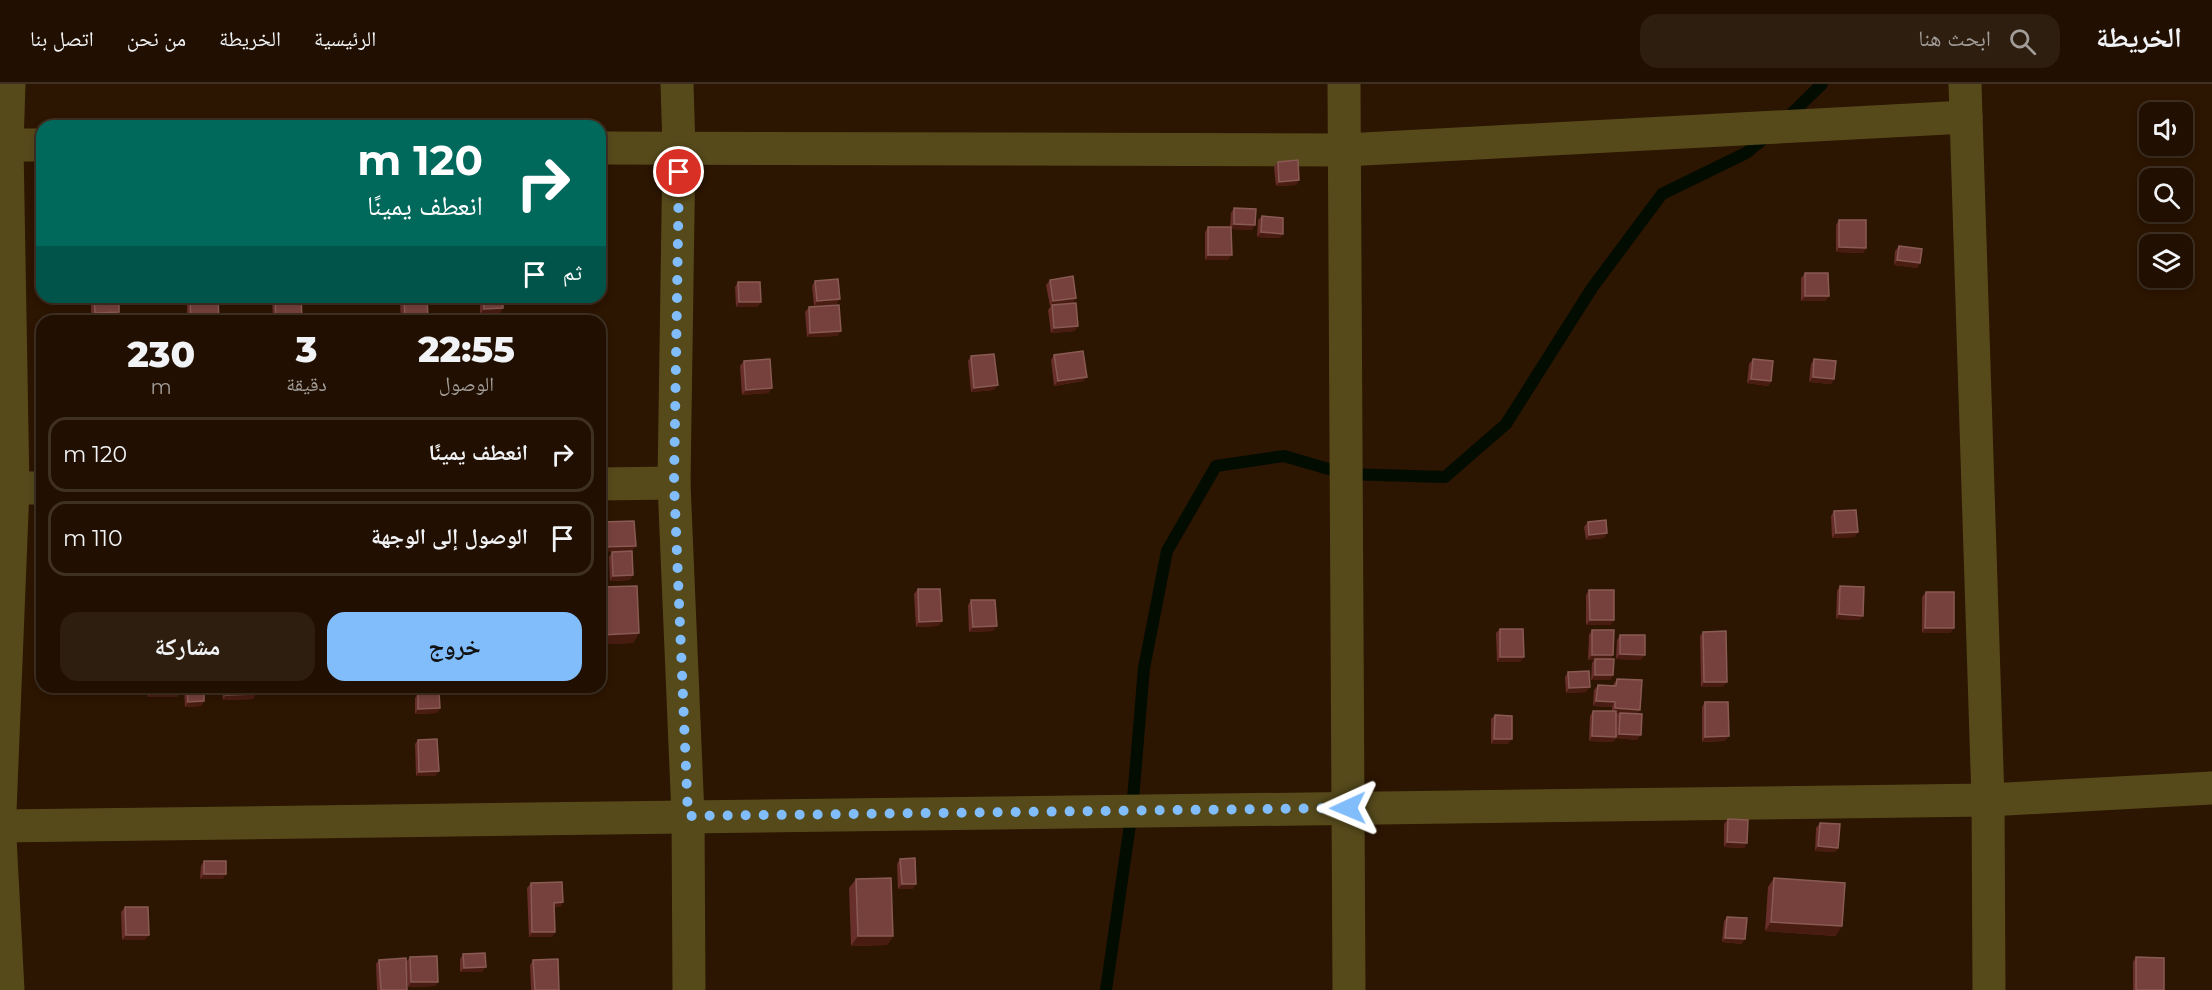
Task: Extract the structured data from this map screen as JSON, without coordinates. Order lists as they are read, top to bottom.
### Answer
{
  "page": {
    "header": "الخريطة",
    "search": "ابحث هنا",
    "nav": [
      "الرئيسية",
      "الخريطة",
      "من نحن",
      "اتصل بنا"
    ],
    "turn": ["120 m", "انعطف يمينًا"],
    "then": "ثم",
    "eta": [
      "22:55",
      "الوصول",
      "3",
      "دقيقة",
      "230",
      "m"
    ],
    "list": [
      {
        "name": "انعطف يمينًا",
        "value": "120 m"
      },
      {
        "name": "الوصول إلى الوجهة",
        "value": "110 m"
      }
    ],
    "buttons": ["خروج", "مشاركة"]
  }
}
